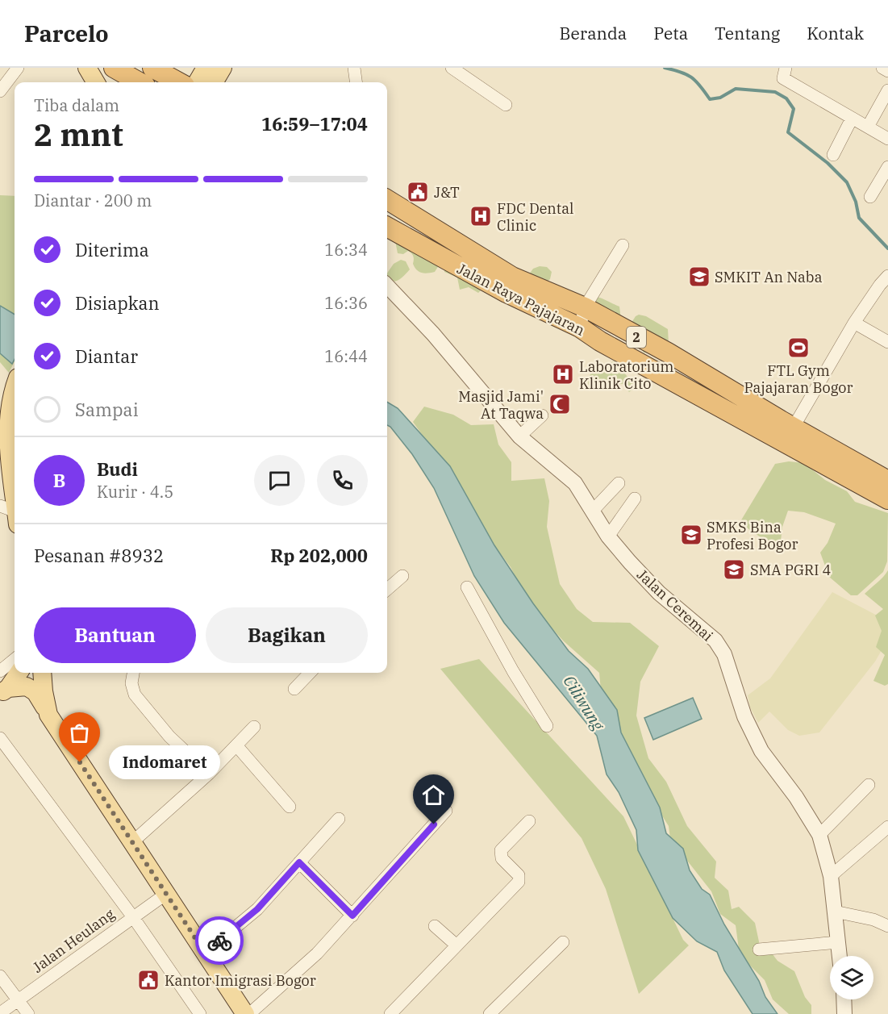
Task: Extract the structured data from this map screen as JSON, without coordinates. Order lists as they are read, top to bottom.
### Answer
{
  "streets": {
    "highway": ["Jalan Raya Pajajaran", "2"],
    "street": ["Jalan Ceremai", "Jalan Heulang"]
  },
  "water": ["Ciliwung"],
  "places": {
    "public building": ["J&T", "Kantor Imigrasi Bogor"],
    "hospital": ["FDC Dental Clinic", "Laboratorium Klinik Cito"],
    "school or university": ["SMKIT An Naba", "SMKS Bina Profesi Bogor", "SMA PGRI 4"],
    "sports": ["FTL Gym Pajajaran Bogor"],
    "mosque": ["Masjid Jami' At Taqwa"],
    "other": ["Indomaret"]
  },
  "page": {
    "header": "Parcelo",
    "nav": [
      "Beranda",
      "Peta",
      "Tentang",
      "Kontak"
    ],
    "heading": ["2 mnt", "Tiba dalam", "16:59–17:04"],
    "panel": [
      "Budi",
      "Kurir · 4.5",
      "Pesanan #8932",
      "Rp 202,000"
    ],
    "bar": "Diantar · 200 m",
    "list": [
      ["Diterima", "16:34"],
      ["Disiapkan", "16:36"],
      ["Diantar", "16:44"],
      "Sampai"
    ],
    "round": "B",
    "buttons": ["Bantuan", "Bagikan"],
    "bubble": "Indomaret"
  }
}
